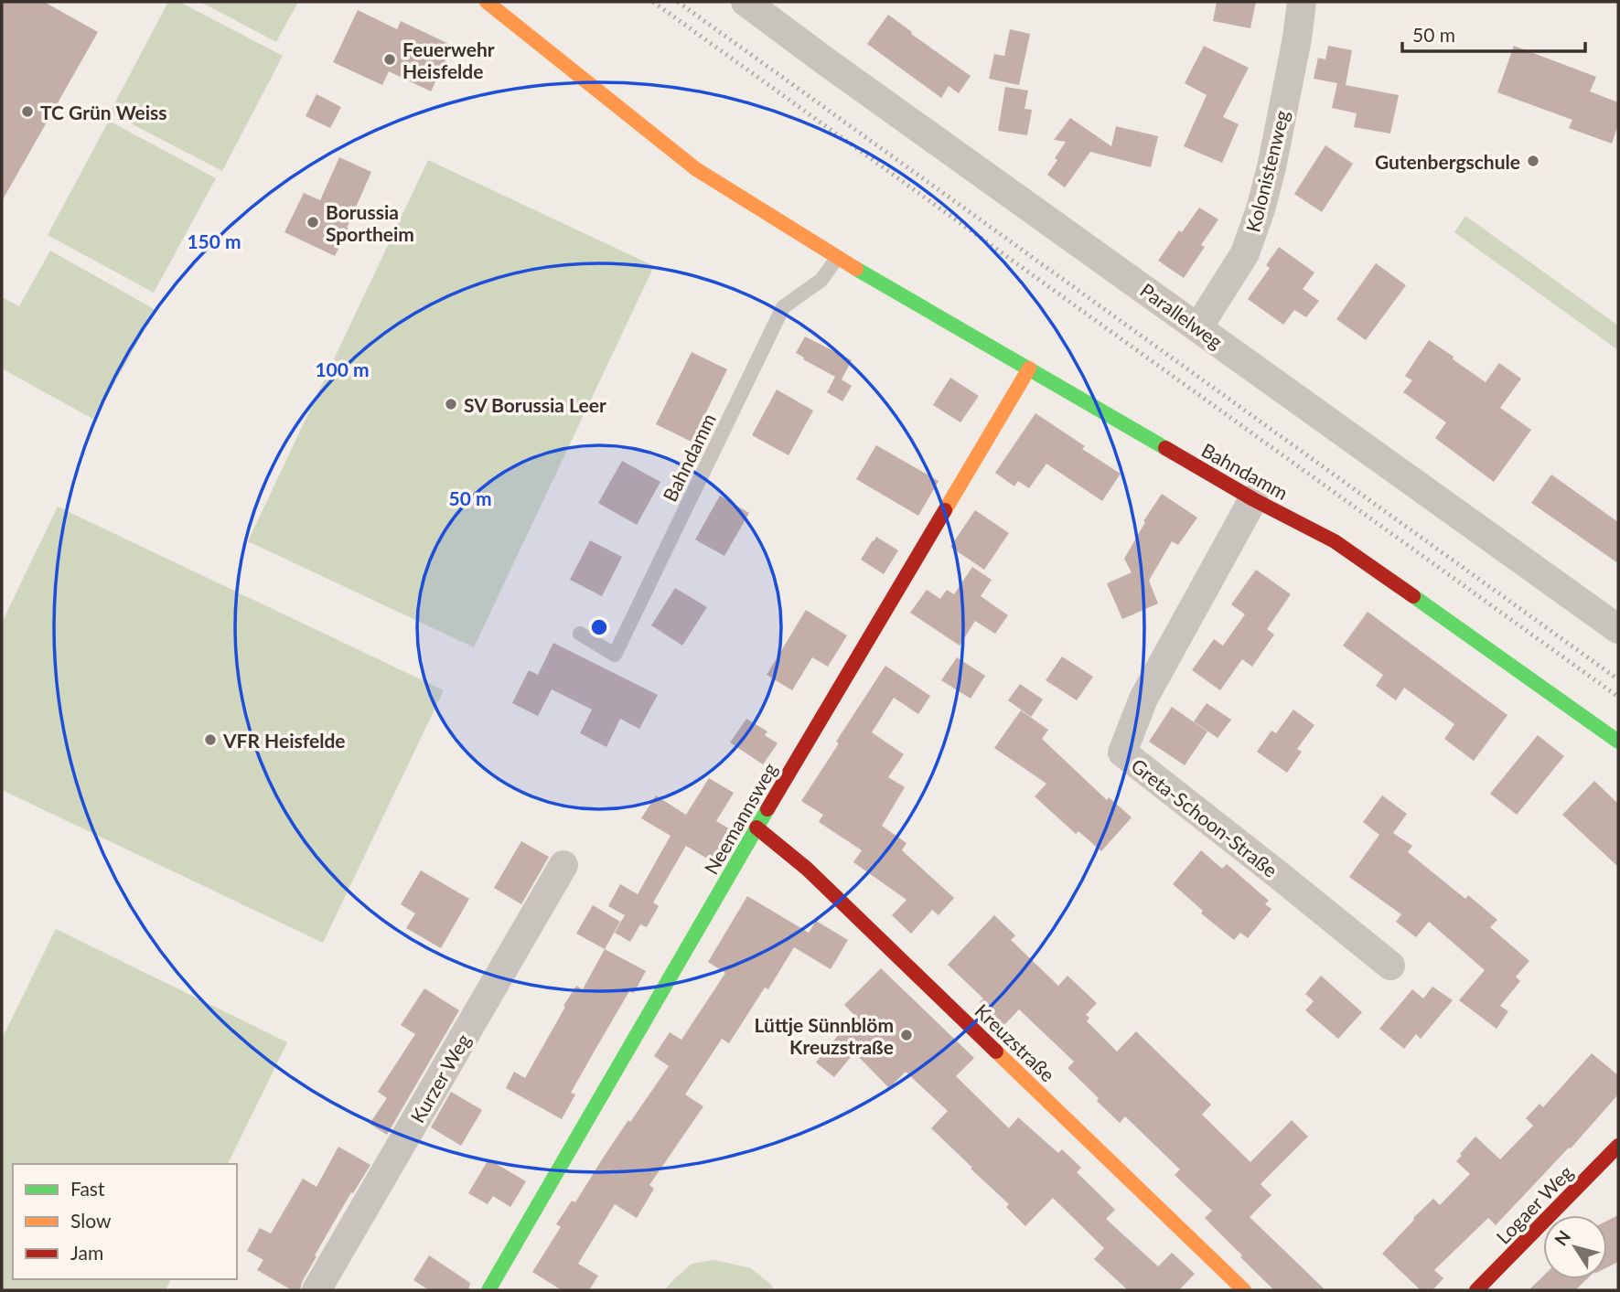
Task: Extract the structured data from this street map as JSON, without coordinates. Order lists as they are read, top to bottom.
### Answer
{
  "streets": {
    "street": [
      "Kolonistenweg",
      "Parallelweg",
      "Bahndamm",
      "Greta-Schoon-Straße",
      "Neemannsweg",
      "Kreuzstraße",
      "Kurzer Weg",
      "Logaer Weg"
    ]
  },
  "crossings": [
    ["Kolonistenweg", "Parallelweg"],
    ["Bahndamm", "Greta-Schoon-Straße"],
    ["Bahndamm", "Neemannsweg"],
    ["Neemannsweg", "Kreuzstraße"]
  ],
  "places": [
    "Feuerwehr Heisfelde",
    "TC Grün Weiss",
    "Gutenbergschule",
    "Borussia Sportheim",
    "SV Borussia Leer",
    "VFR Heisfelde",
    "Lüttje Sünnblöm Kreuzstraße"
  ],
  "legend": ["Fast", "Slow", "Jam"],
  "scale_bar": "50 m",
  "north": "top left",
  "rings": ["150 m", "100 m", "50 m"]
}
